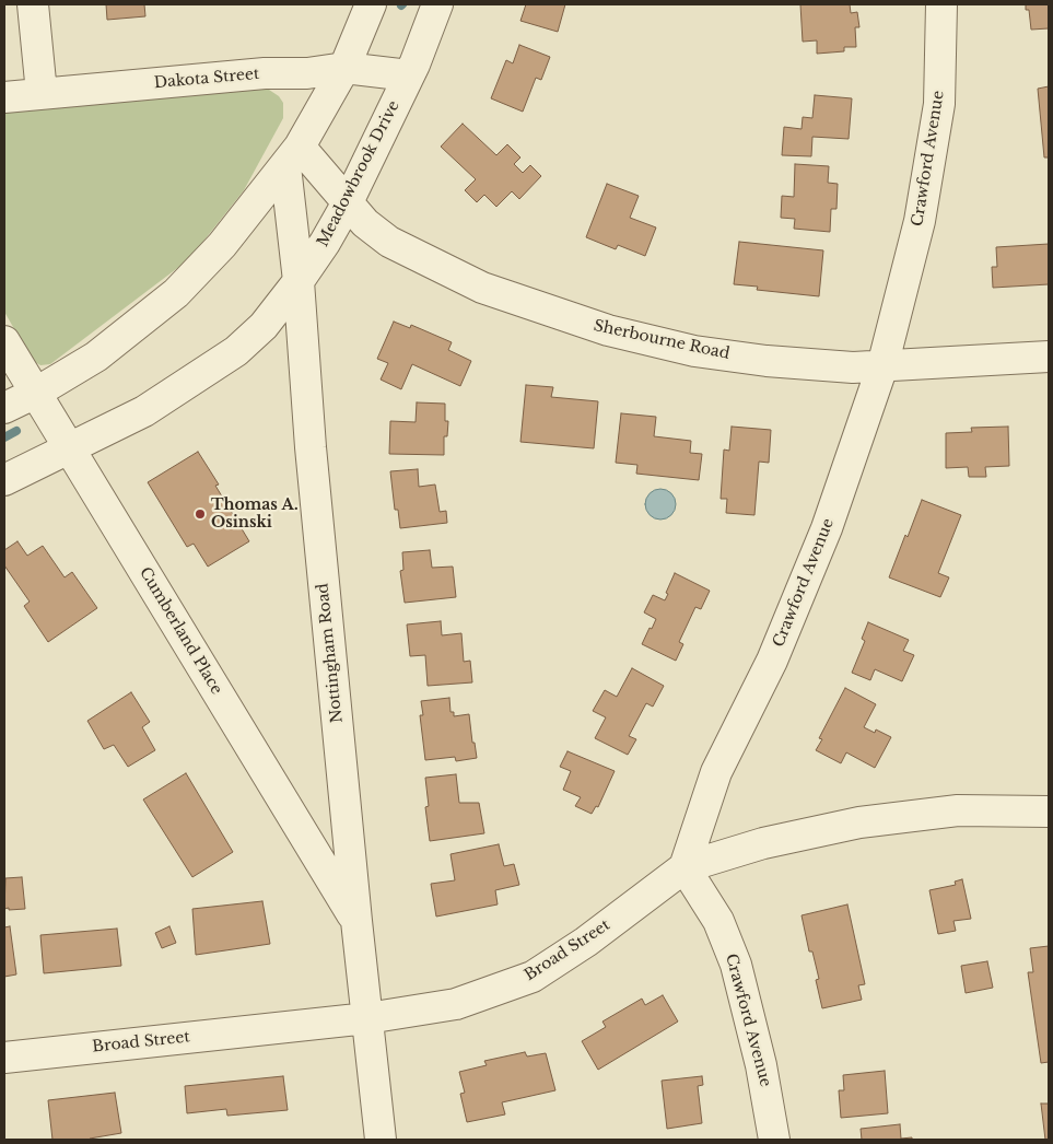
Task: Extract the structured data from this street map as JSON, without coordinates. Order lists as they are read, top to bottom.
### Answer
{
  "streets": {
    "street": [
      "Dakota Street",
      "Crawford Avenue",
      "Meadowbrook Drive",
      "Sherbourne Road",
      "Cumberland Place",
      "Nottingham Road",
      "Broad Street"
    ]
  },
  "crossings": [
    ["Dakota Street", "Meadowbrook Drive"],
    ["Crawford Avenue", "Sherbourne Road"],
    ["Crawford Avenue", "Broad Street"],
    ["Meadowbrook Drive", "Sherbourne Road"],
    ["Meadowbrook Drive", "Cumberland Place"],
    ["Meadowbrook Drive", "Nottingham Road"],
    ["Sherbourne Road", "Nottingham Road"],
    ["Cumberland Place", "Nottingham Road"],
    ["Nottingham Road", "Broad Street"]
  ],
  "places": ["Thomas A. Osinski"]
}
